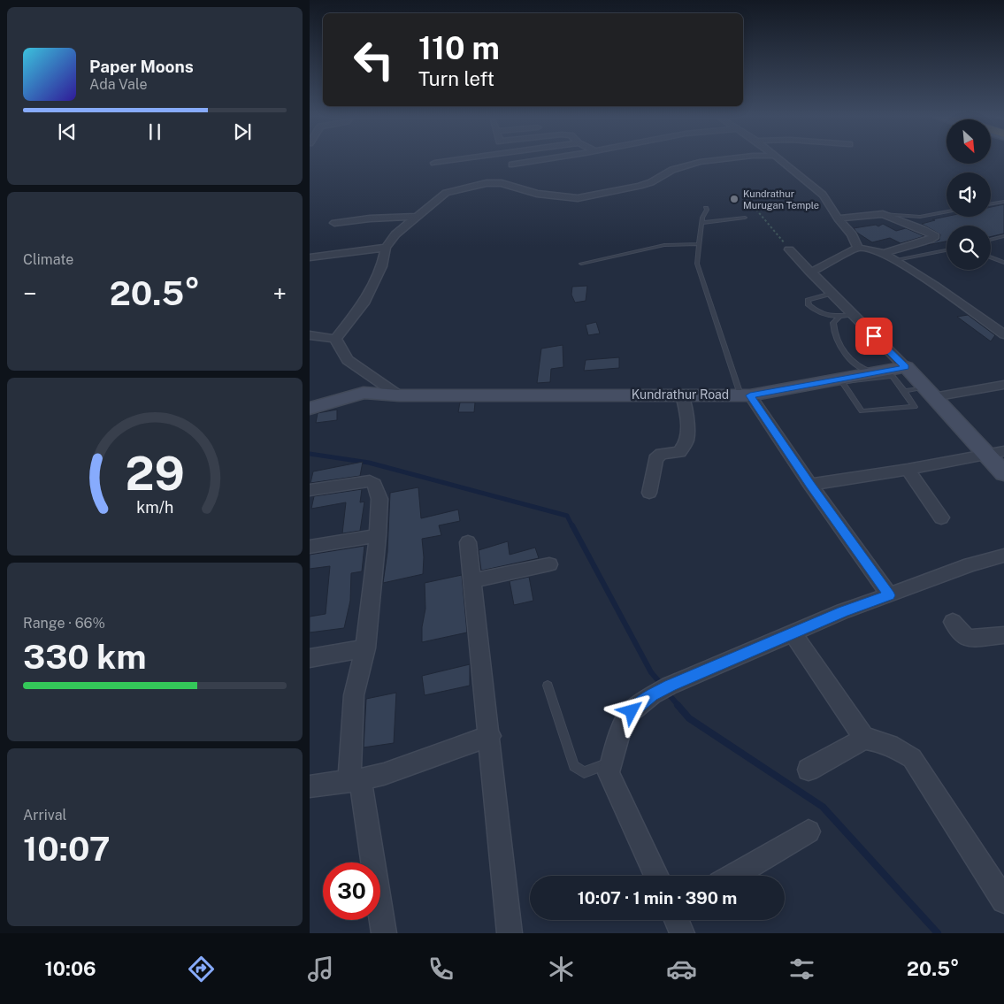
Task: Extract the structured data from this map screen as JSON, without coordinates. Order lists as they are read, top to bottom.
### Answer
{
  "streets": {
    "street": ["Kundrathur Road"]
  },
  "places": ["Kundrathur Murugan Temple"],
  "north": "bottom right",
  "page": {
    "turn": ["110 m", "Turn left"],
    "song": ["Paper Moons", "Ada Vale"],
    "tile": [
      "Climate",
      ["Range · 66%", "330 km"],
      ["Arrival", "10:07"]
    ],
    "heat": ["−", "20.5°", "+"],
    "limit": "30",
    "trip": "10:07 · 1 min · 390 m",
    "tabs": ["10:06", "20.5°"],
    "gauge": ["29", "km/h"]
  }
}
